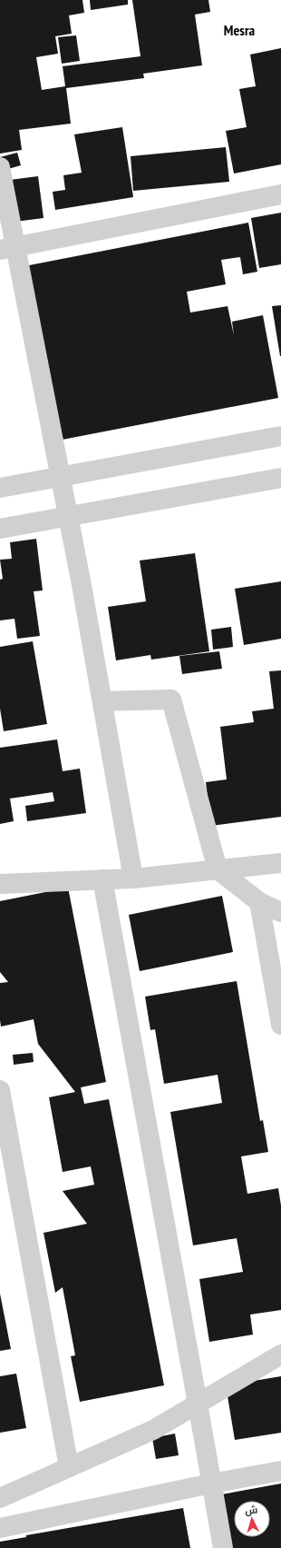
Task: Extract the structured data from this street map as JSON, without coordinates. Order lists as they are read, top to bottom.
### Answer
{
  "districts": ["Mesra"],
  "north": "top"
}
